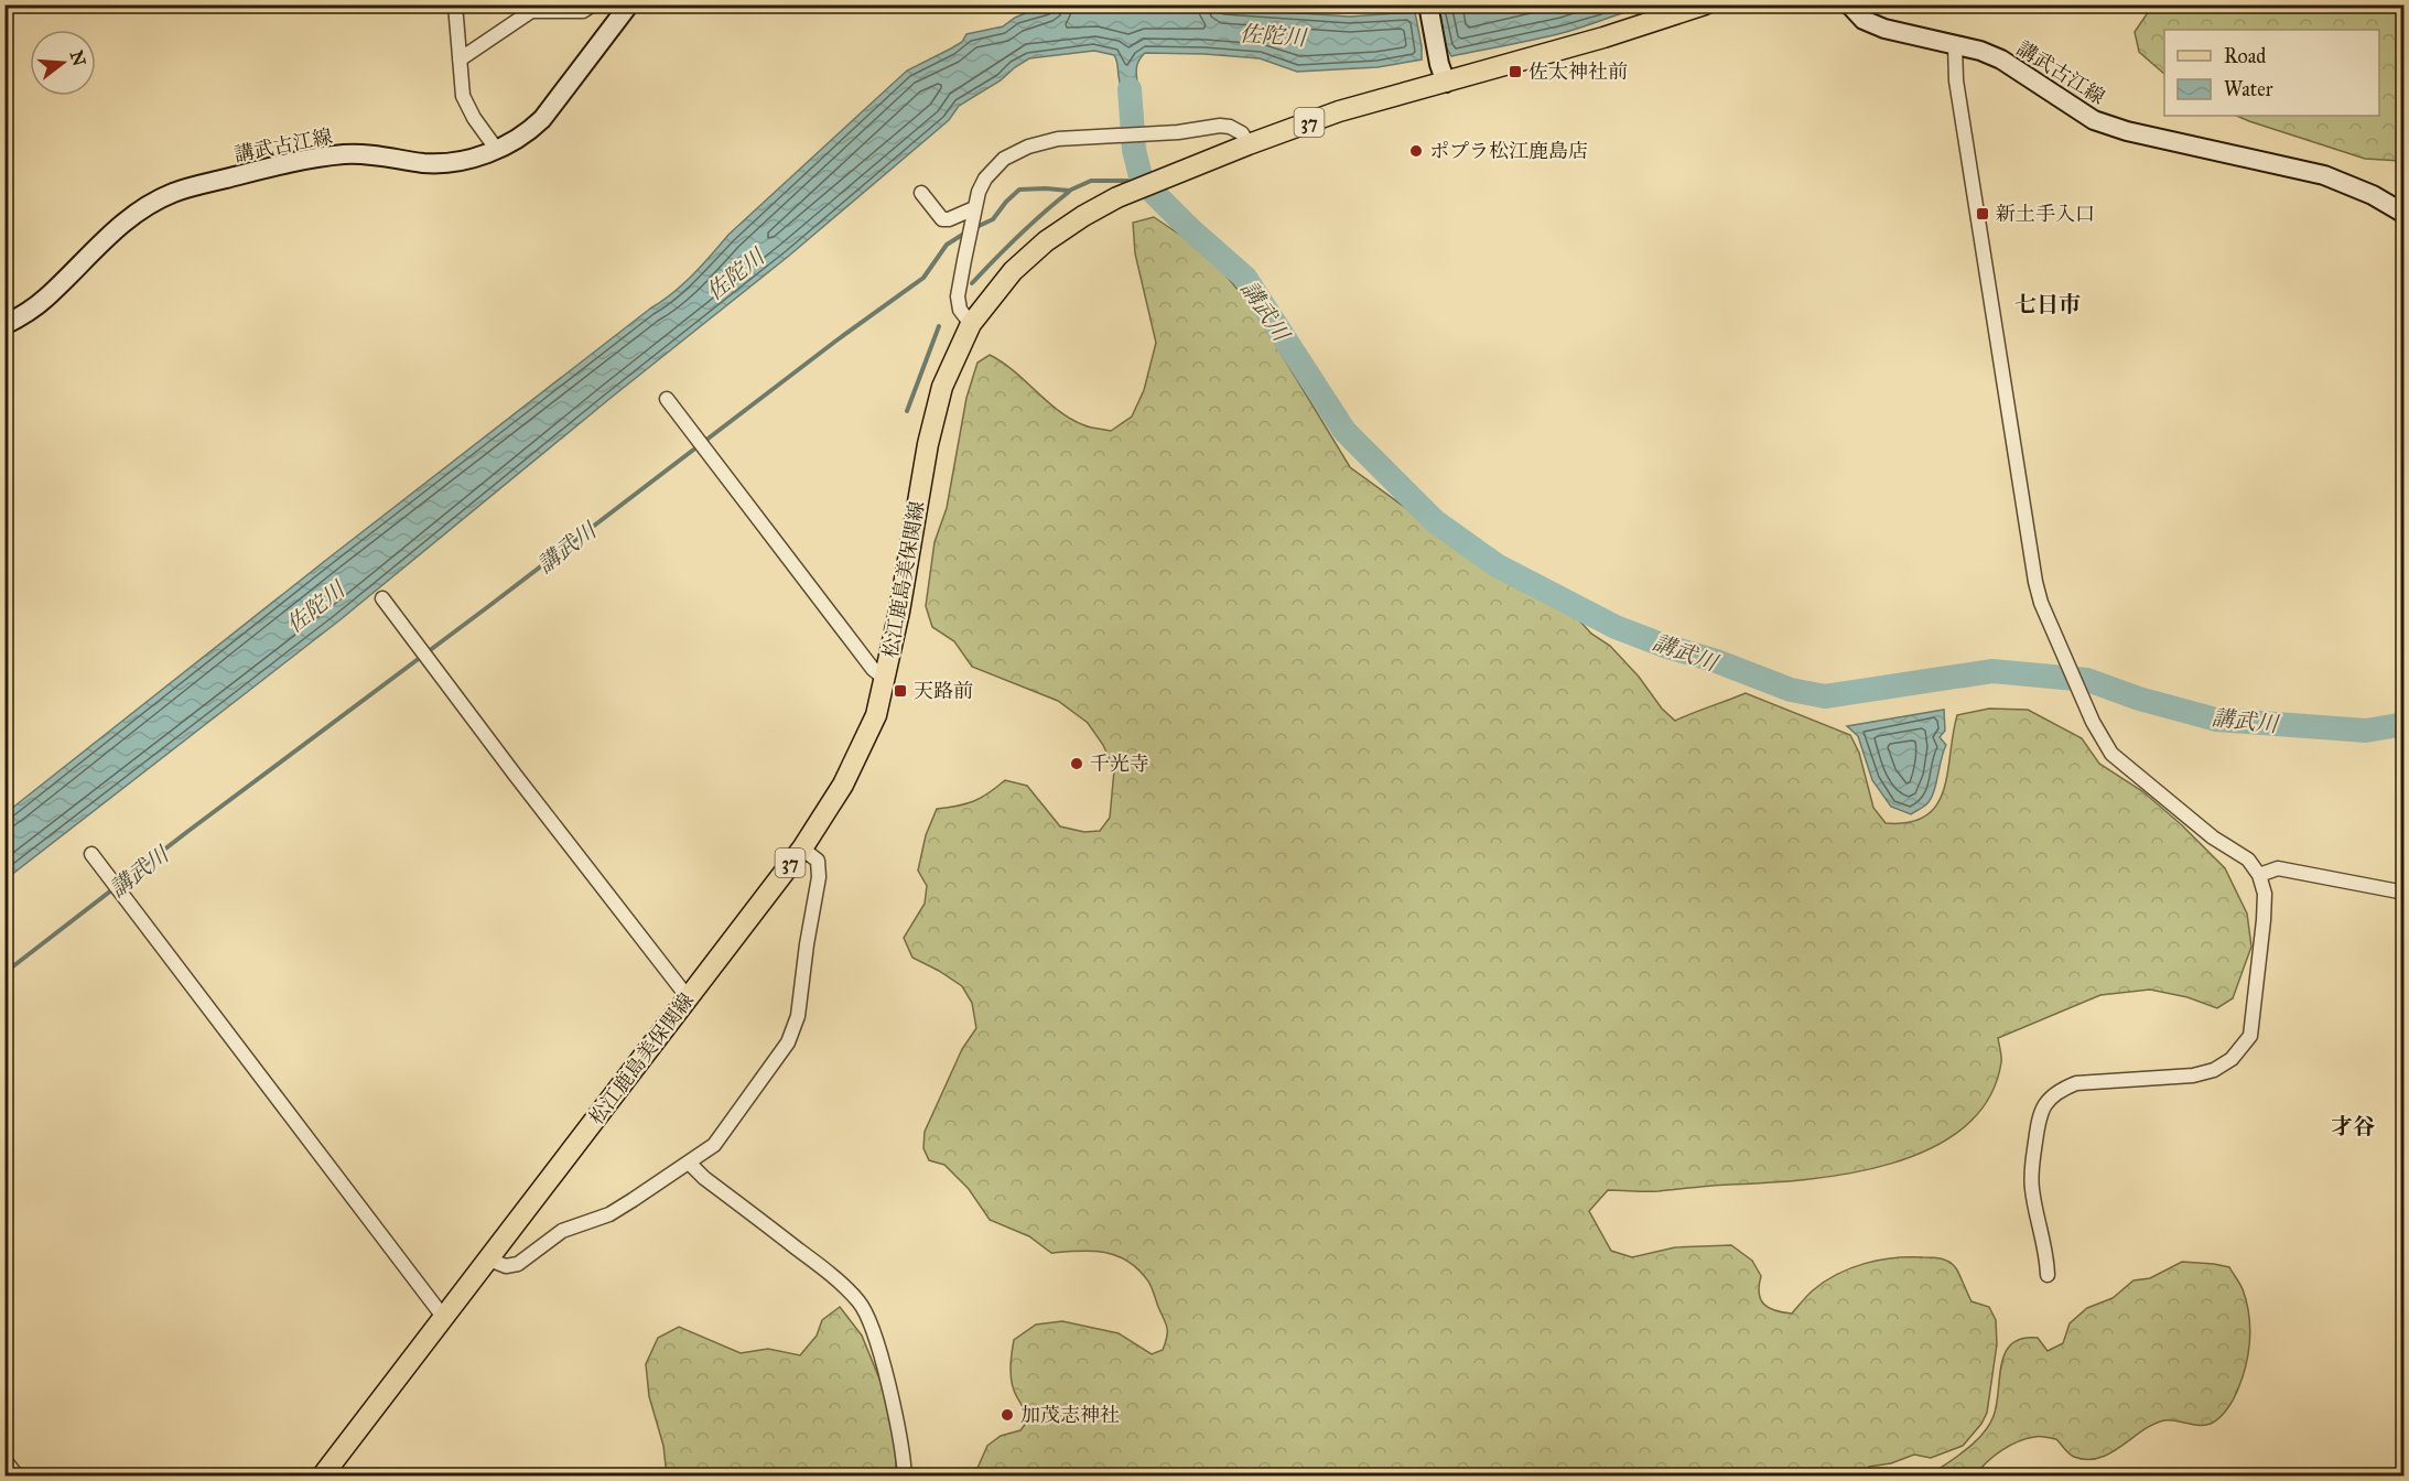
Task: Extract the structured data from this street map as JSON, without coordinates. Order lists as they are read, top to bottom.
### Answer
{
  "streets": {
    "main road": ["講武古江線", "37", "松江鹿島美保関線"]
  },
  "districts": ["七日市", "才谷"],
  "water": ["佐陀川", "講武川"],
  "places": {
    "transit": ["佐太神社前", "新土手入口", "天路前"],
    "other": ["ポプラ松江鹿島店", "千光寺", "加茂志神社"]
  },
  "legend": ["Road", "Water"],
  "north": "right"
}
